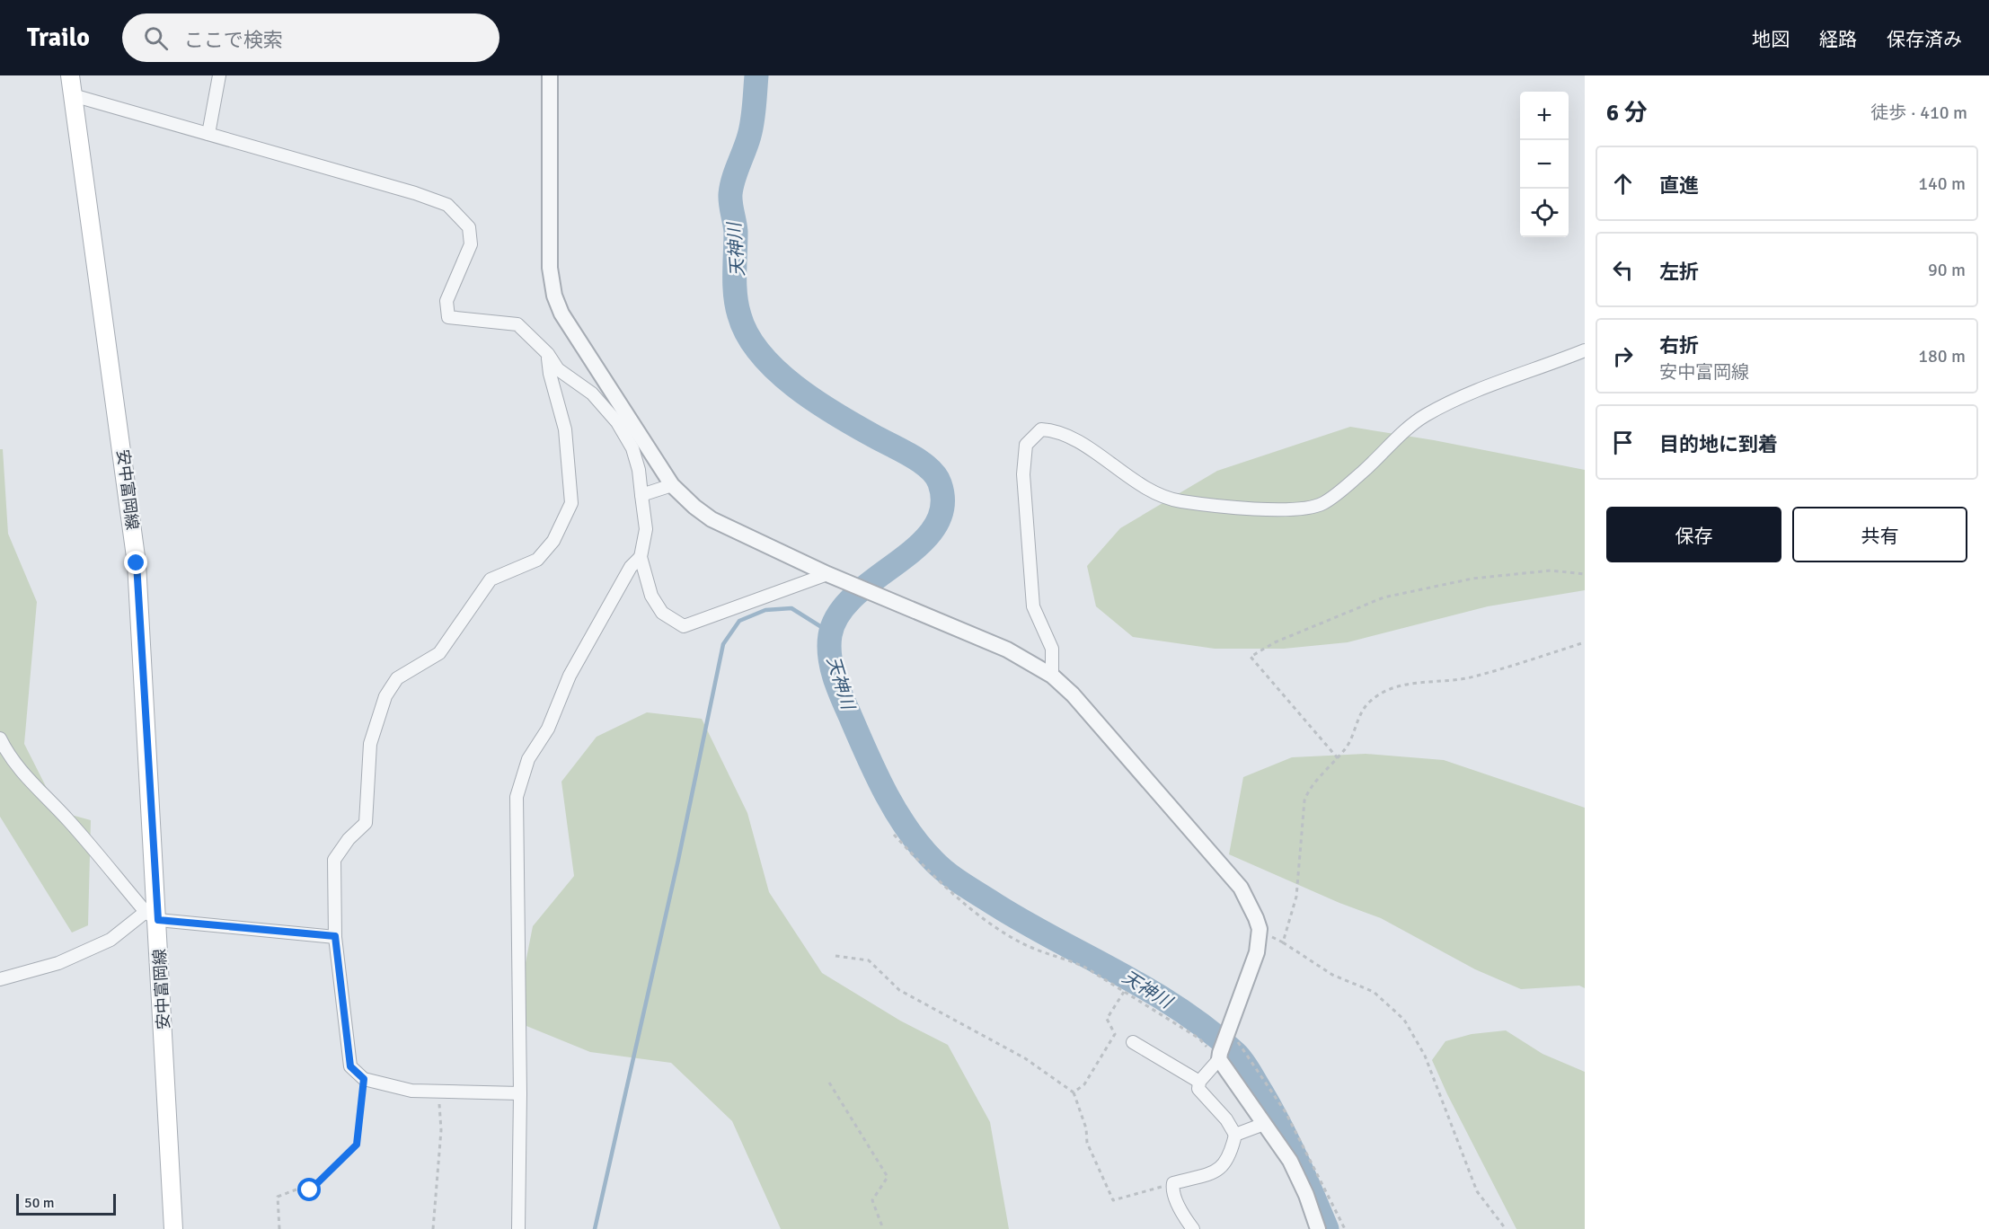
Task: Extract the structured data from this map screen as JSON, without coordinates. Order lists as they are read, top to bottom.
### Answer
{
  "streets": {
    "main road": ["安中富岡線"]
  },
  "water": ["天神川"],
  "scale_bar": "50 m",
  "page": {
    "header": "Trailo",
    "search": "ここで検索",
    "nav": ["地図", "経路", "保存済み"],
    "heading": ["6 分", "徒歩 · 410 m"],
    "map_buttons": ["+", "−"],
    "list": [
      ["直進", "140 m"],
      ["左折", "90 m"],
      ["右折", "安中富岡線", "180 m"],
      "目的地に到着"
    ],
    "buttons": ["保存", "共有"],
    "scale": "50 m"
  }
}
